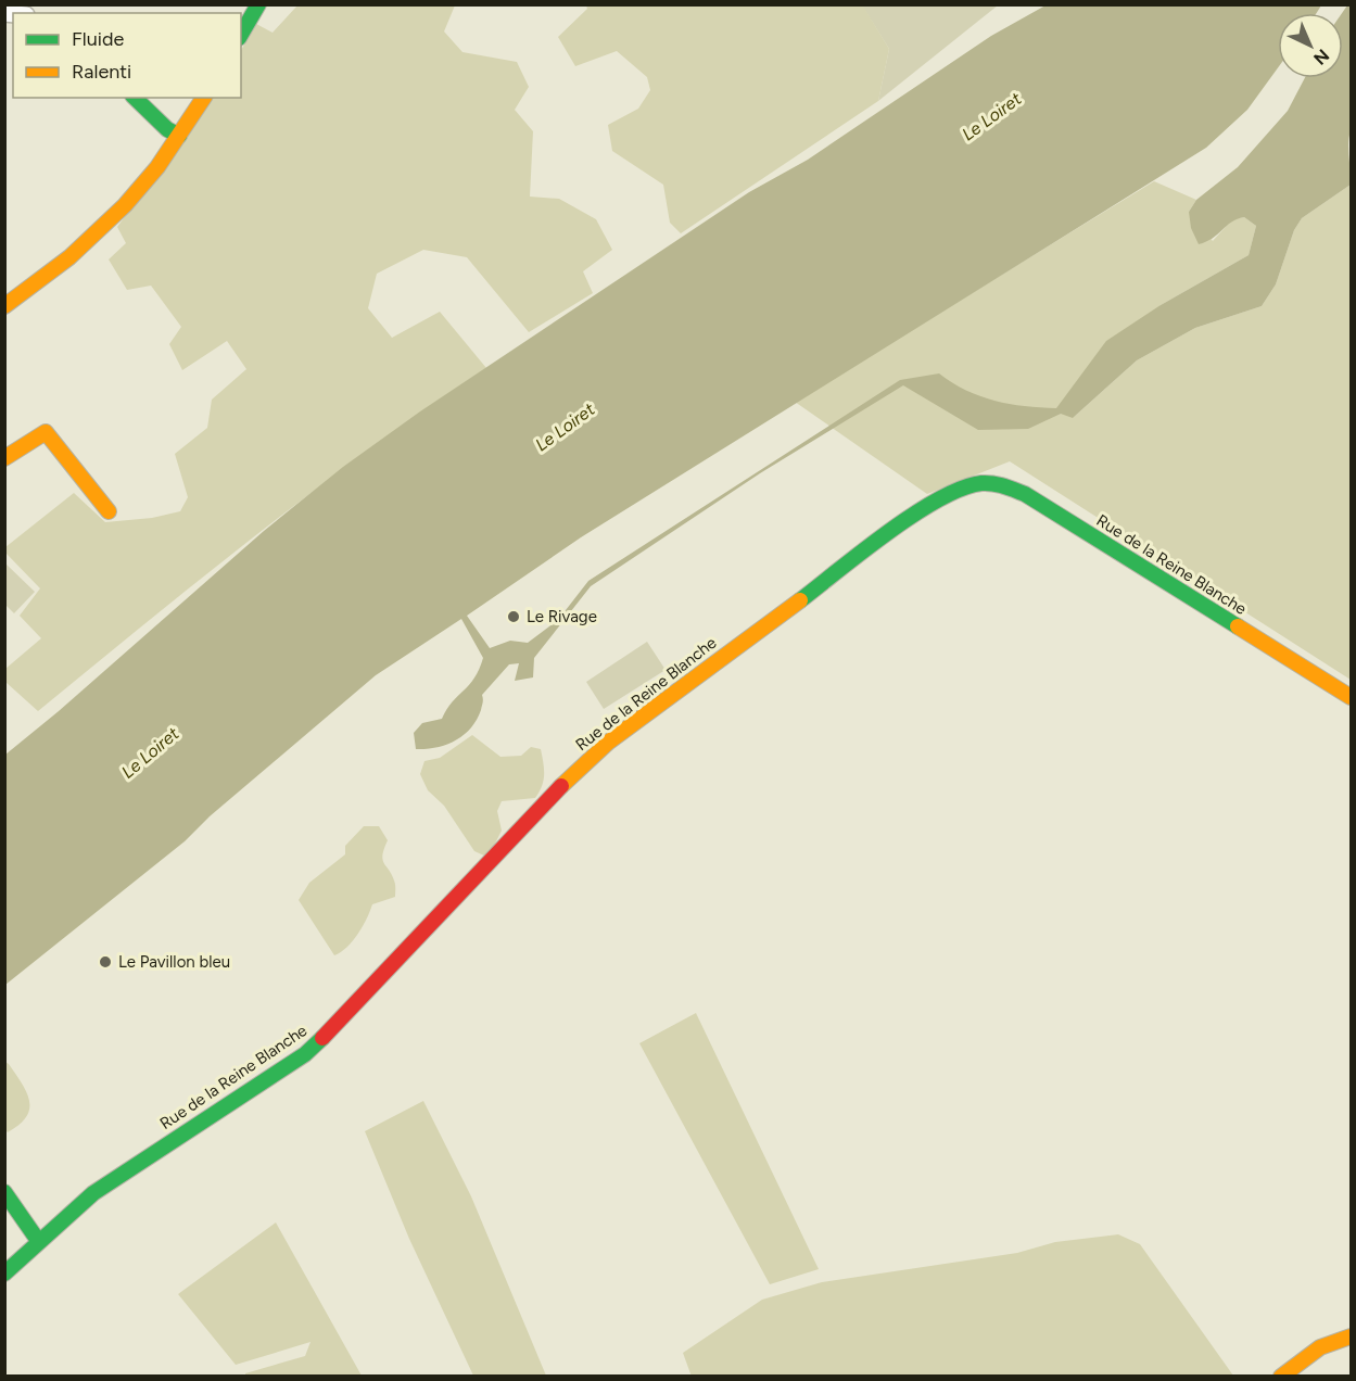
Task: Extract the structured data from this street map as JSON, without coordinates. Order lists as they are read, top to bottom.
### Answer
{
  "streets": {
    "street": ["Rue de la Reine Blanche"]
  },
  "water": ["Le Loiret"],
  "places": ["Le Rivage", "Le Pavillon bleu"],
  "legend": ["Fluide", "Ralenti"],
  "north": "bottom right"
}
